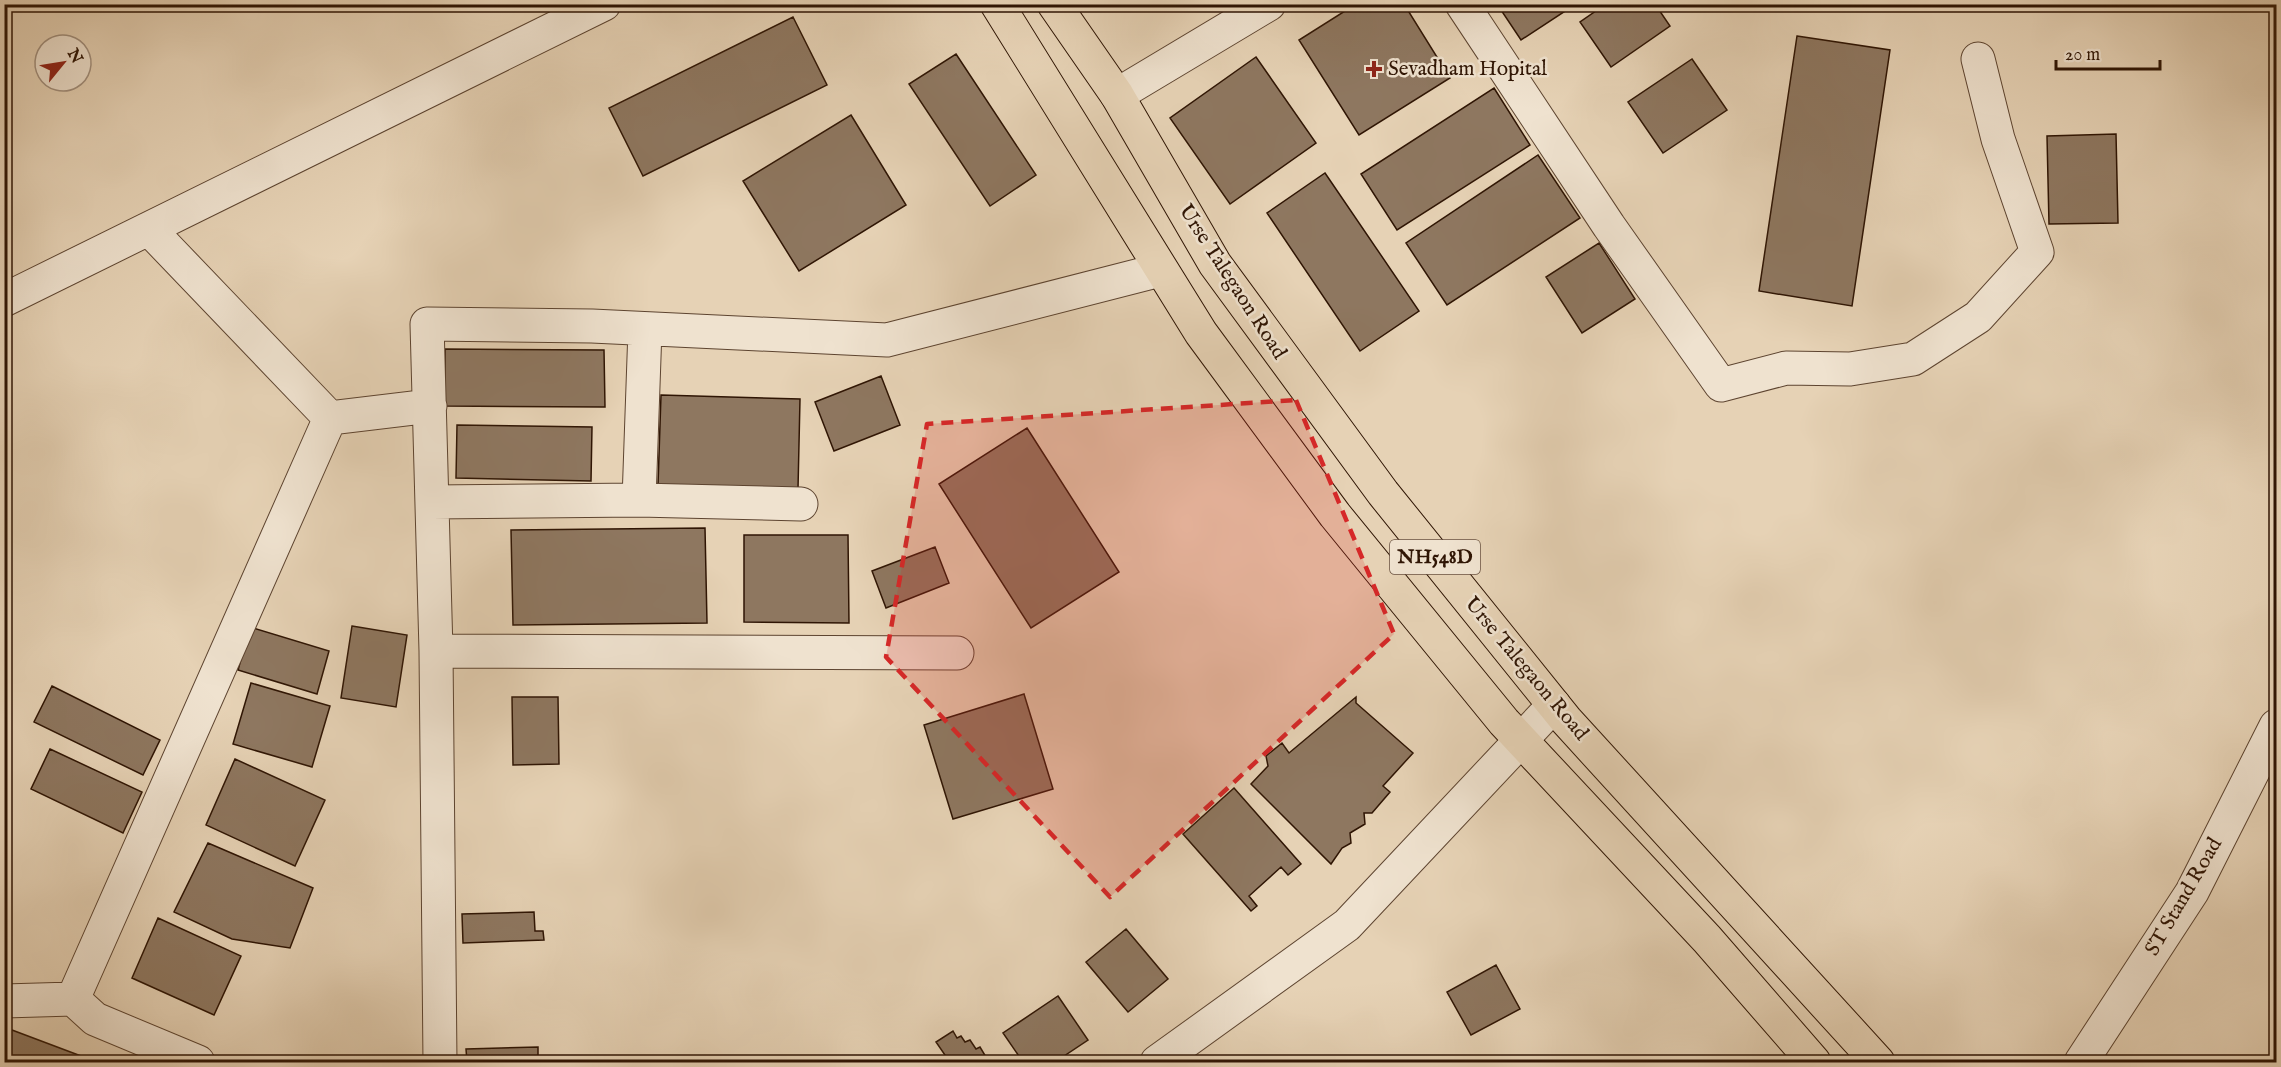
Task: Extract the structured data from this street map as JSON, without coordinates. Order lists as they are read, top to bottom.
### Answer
{
  "streets": {
    "highway": ["Urse Talegaon Road", "NH548D"],
    "street": ["ST Stand Road"]
  },
  "places": {
    "health": ["Sevadham Hopital"]
  },
  "scale_bar": "20 m",
  "north": "top right"
}
